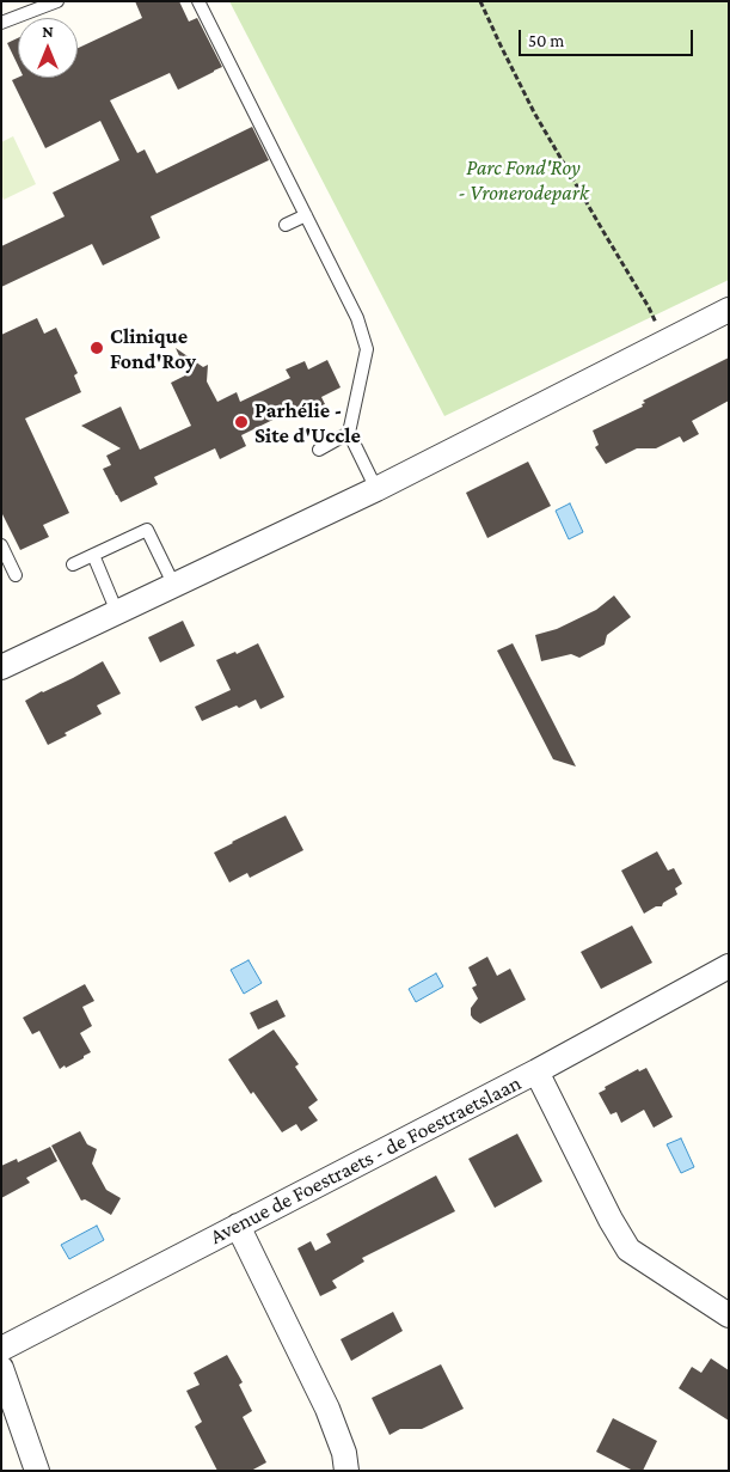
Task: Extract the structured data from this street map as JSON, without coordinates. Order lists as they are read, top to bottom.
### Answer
{
  "streets": {
    "street": ["Avenue de Foestraets - de Foestraetslaan"]
  },
  "parks": ["Parc Fond'Roy - Vronerodepark"],
  "places": ["Clinique Fond'Roy", "Parhélie - Site d'Uccle"],
  "scale_bar": "50 m",
  "north": "top"
}
